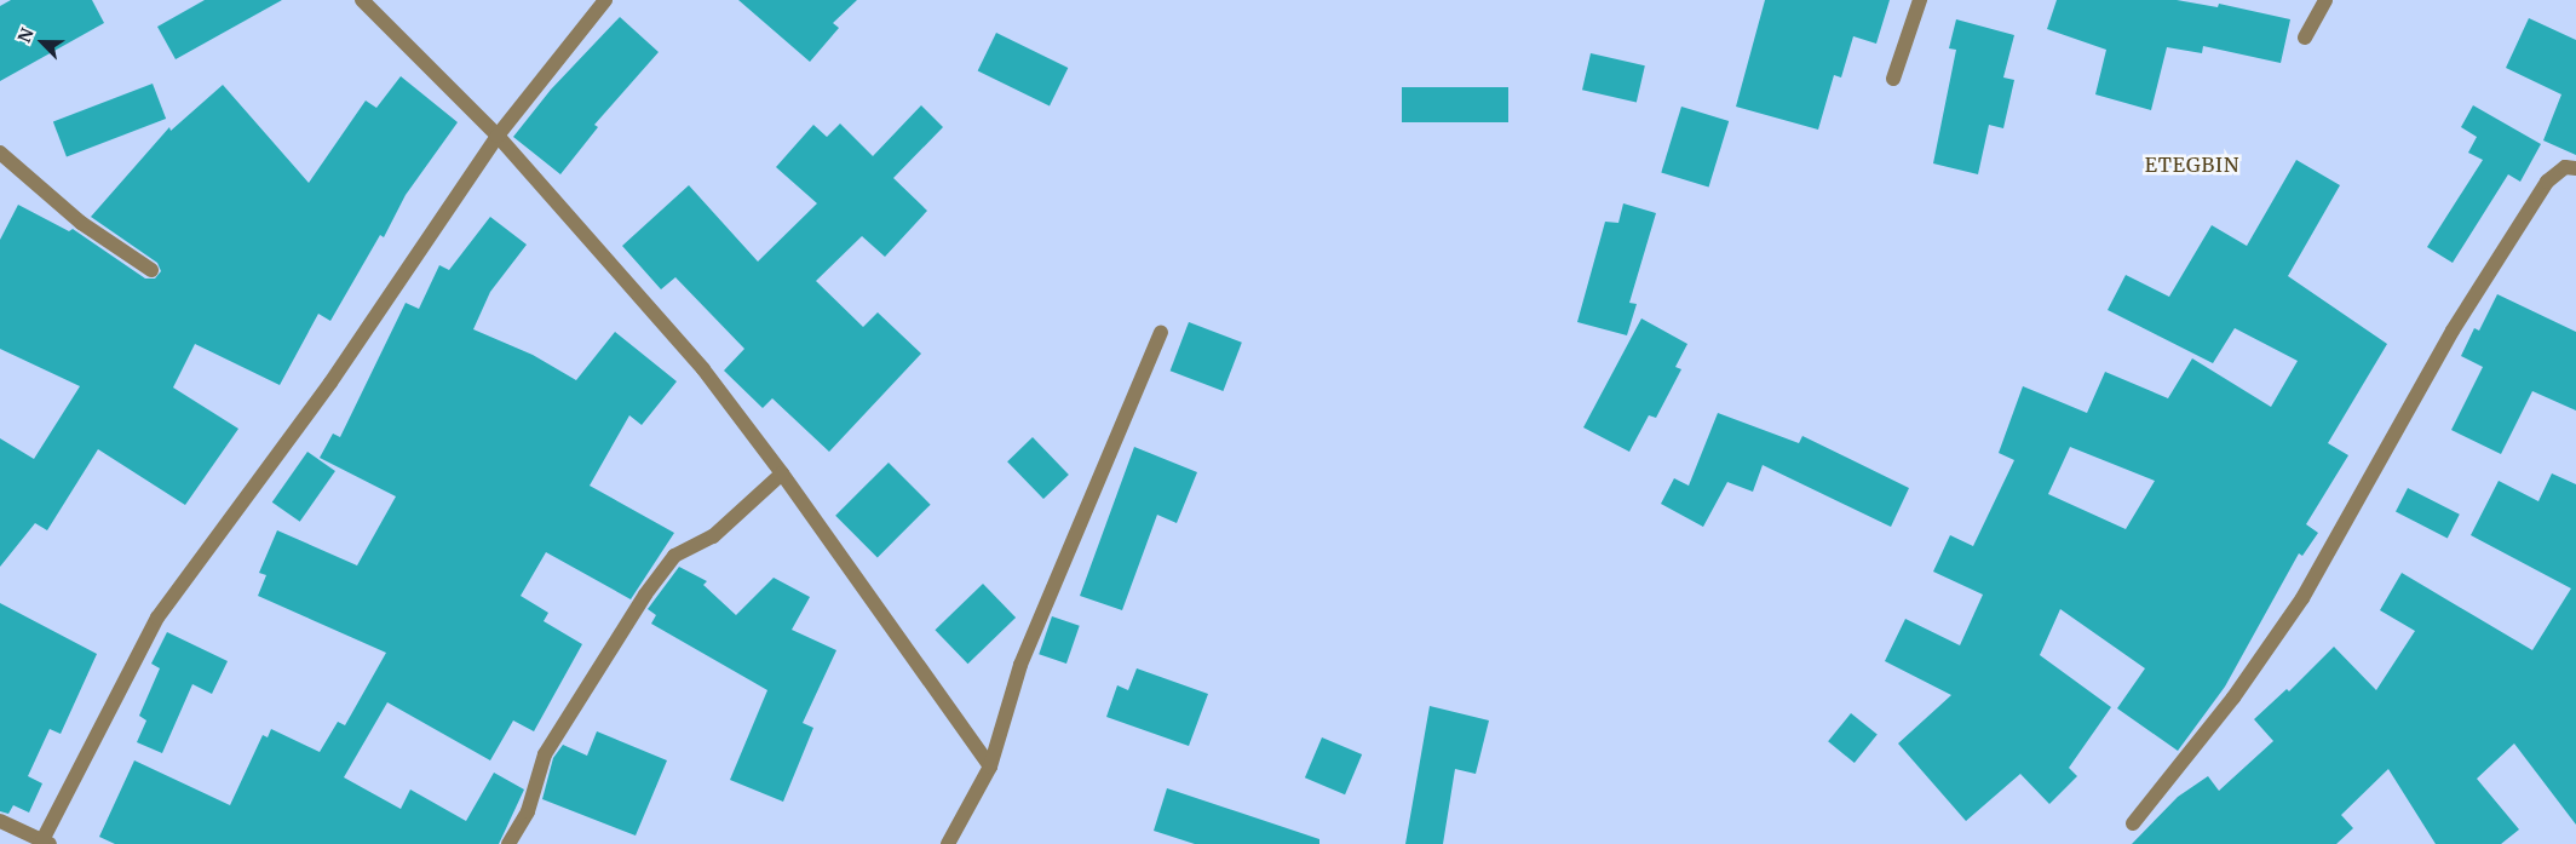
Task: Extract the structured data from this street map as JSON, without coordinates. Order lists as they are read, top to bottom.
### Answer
{
  "districts": ["ETEGBIN"],
  "north": "top left"
}
